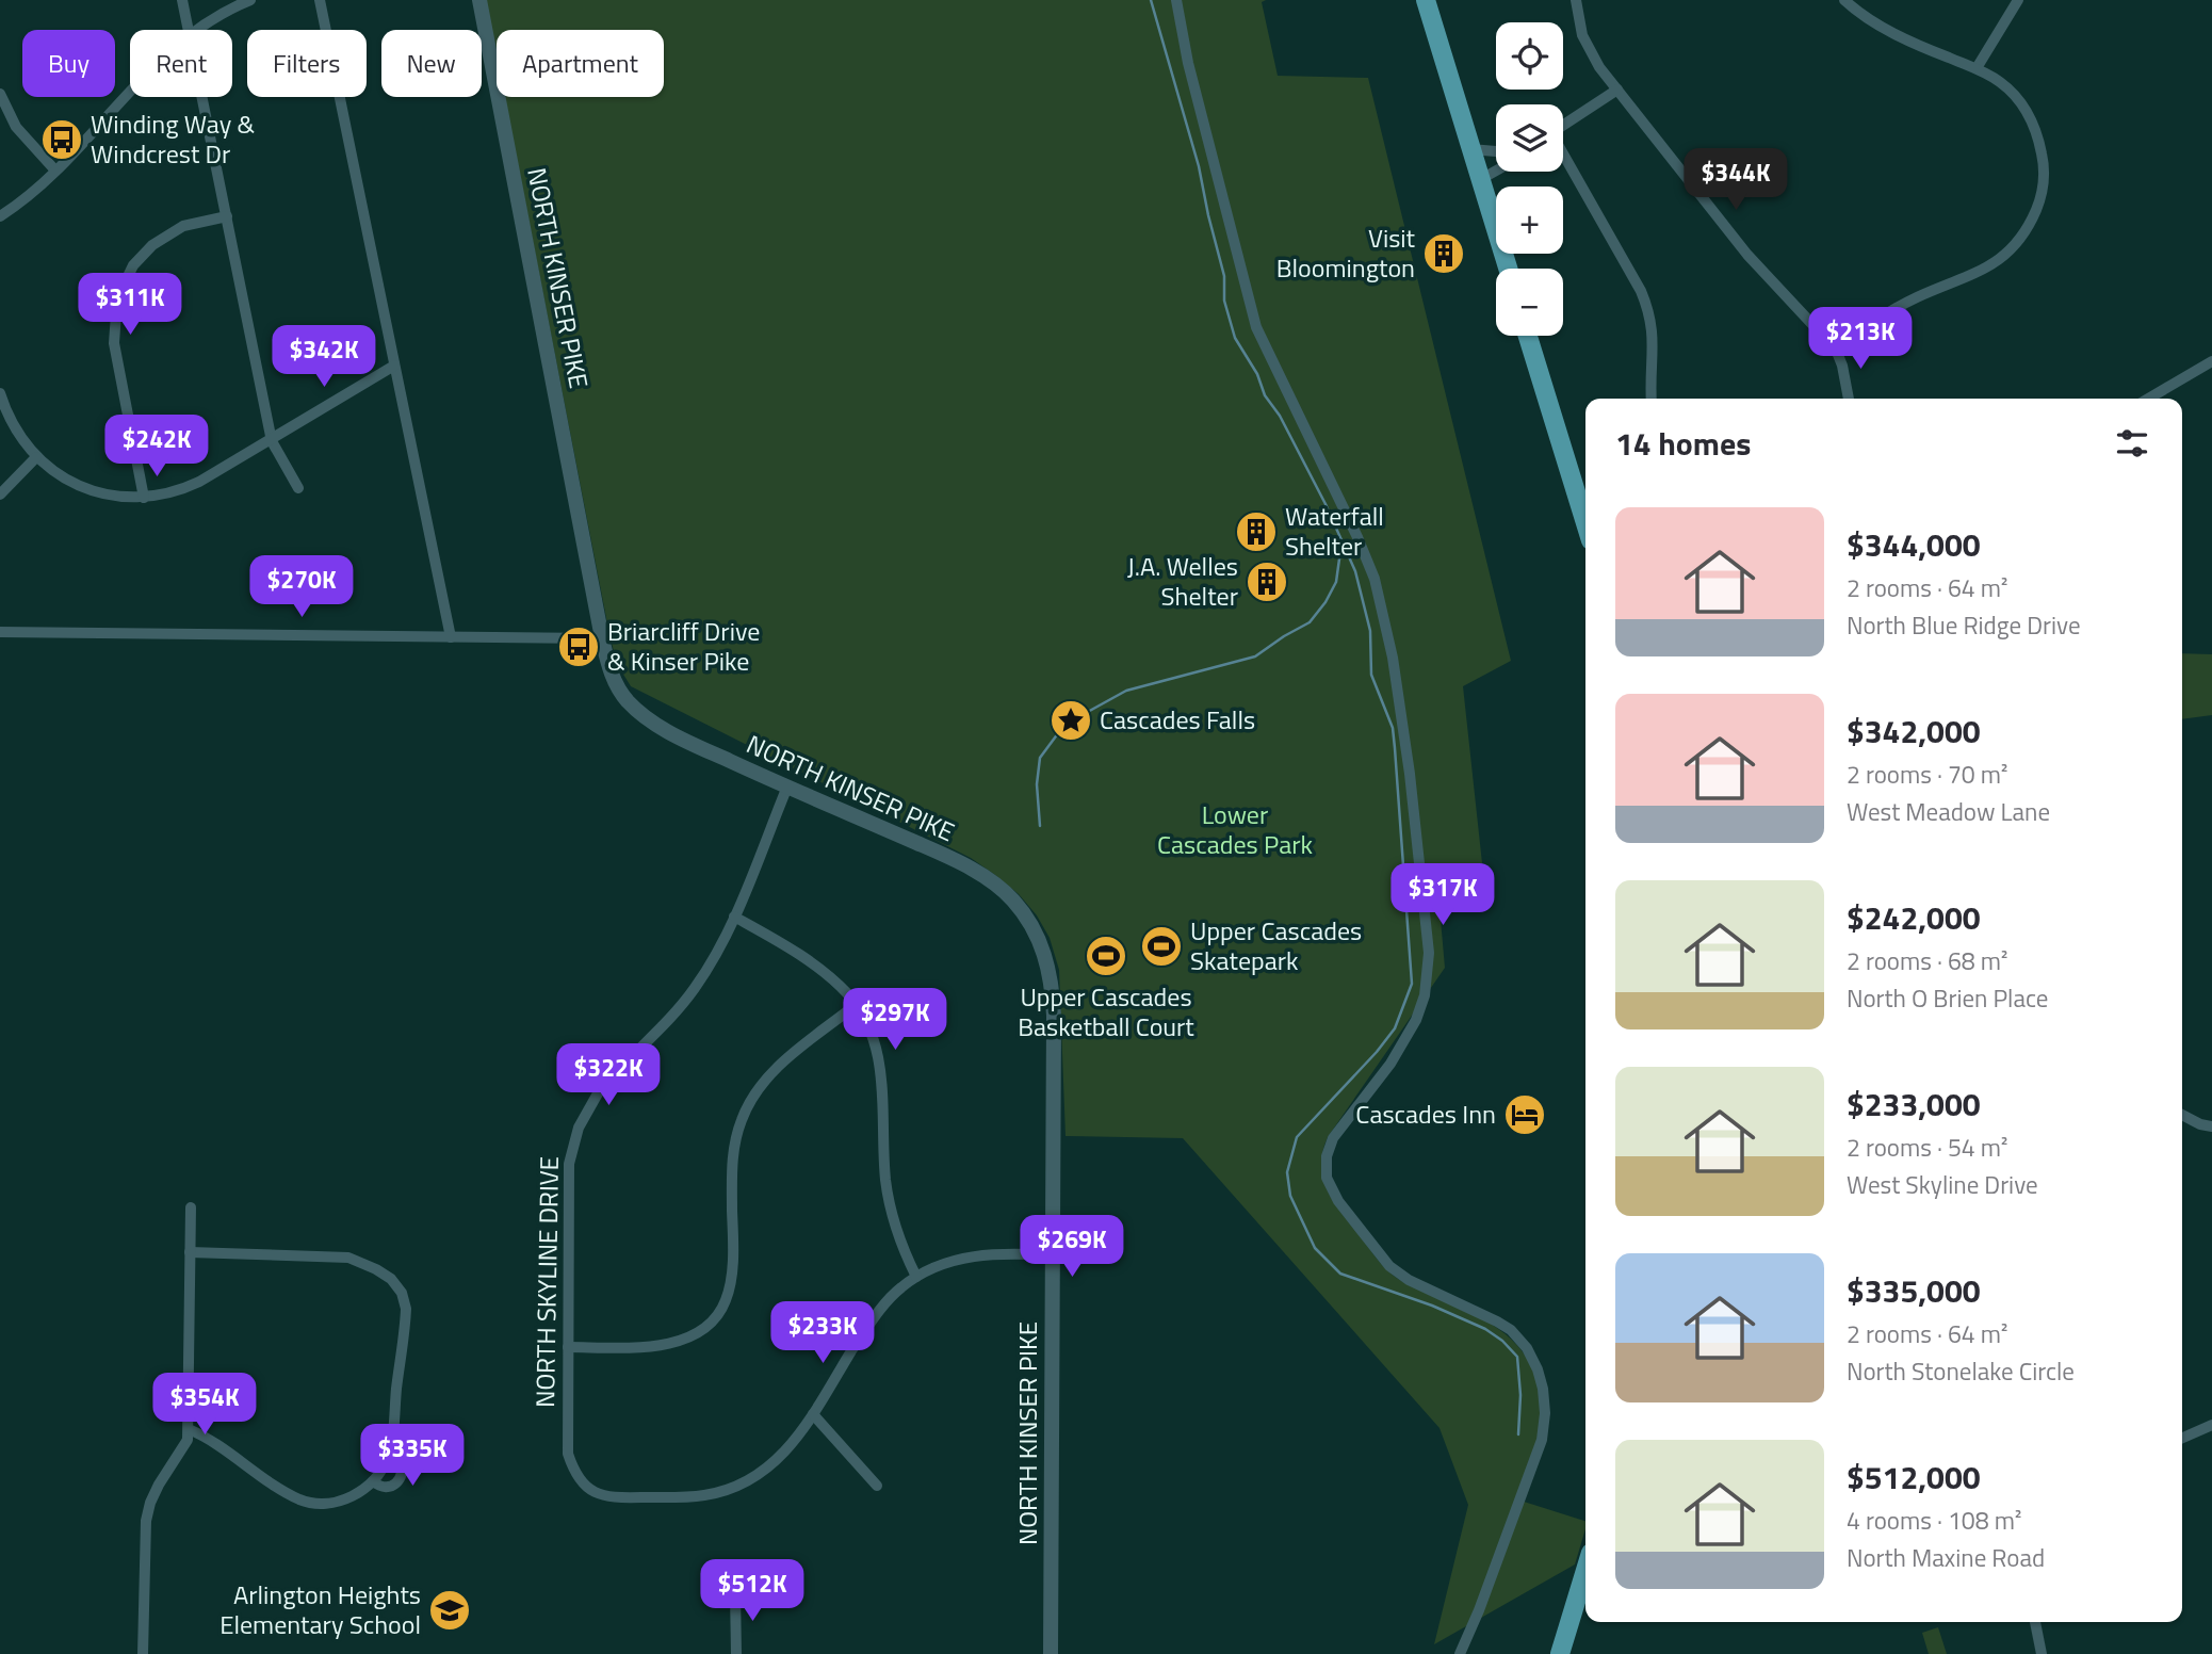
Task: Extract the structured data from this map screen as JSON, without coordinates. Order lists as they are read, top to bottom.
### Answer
{
  "streets": {
    "street": ["NORTH KINSER PIKE", "NORTH SKYLINE DRIVE"]
  },
  "crossings": [
    ["NORTH KINSER PIKE", "NORTH SKYLINE DRIVE"]
  ],
  "parks": ["Lower Cascades Park"],
  "places": {
    "bus stop": ["Winding Way & Windcrest Dr", "Briarcliff Drive & Kinser Pike"],
    "building": ["Visit Bloomington", "Waterfall Shelter", "J.A. Welles Shelter"],
    "place": ["Cascades Falls"],
    "sports": ["Upper Cascades Skatepark", "Upper Cascades Basketball Court"],
    "hotel": ["Cascades Inn"],
    "school or university": ["Arlington Heights Elementary School"]
  },
  "page": {
    "map_buttons": ["+", "−"],
    "chip": [
      "Buy",
      "Rent",
      "Filters",
      "New",
      "Apartment"
    ],
    "price": [
      "$344K",
      "$311K",
      "$213K",
      "$342K",
      "$242K",
      "$270K",
      "$317K",
      "$297K",
      "$322K",
      "$269K",
      "$233K",
      "$354K",
      "$335K",
      "$512K"
    ],
    "heading": "14 homes",
    "list": [
      {
        "name": "$344,000",
        "note": "2 rooms · 64 m² · North Blue Ridge Drive"
      },
      {
        "name": "$342,000",
        "note": "2 rooms · 70 m² · West Meadow Lane"
      },
      {
        "name": "$242,000",
        "note": "2 rooms · 68 m² · North O Brien Place"
      },
      {
        "name": "$233,000",
        "note": "2 rooms · 54 m² · West Skyline Drive"
      },
      {
        "name": "$335,000",
        "note": "2 rooms · 64 m² · North Stonelake Circle"
      },
      {
        "name": "$512,000",
        "note": "4 rooms · 108 m² · North Maxine Road"
      }
    ]
  }
}
